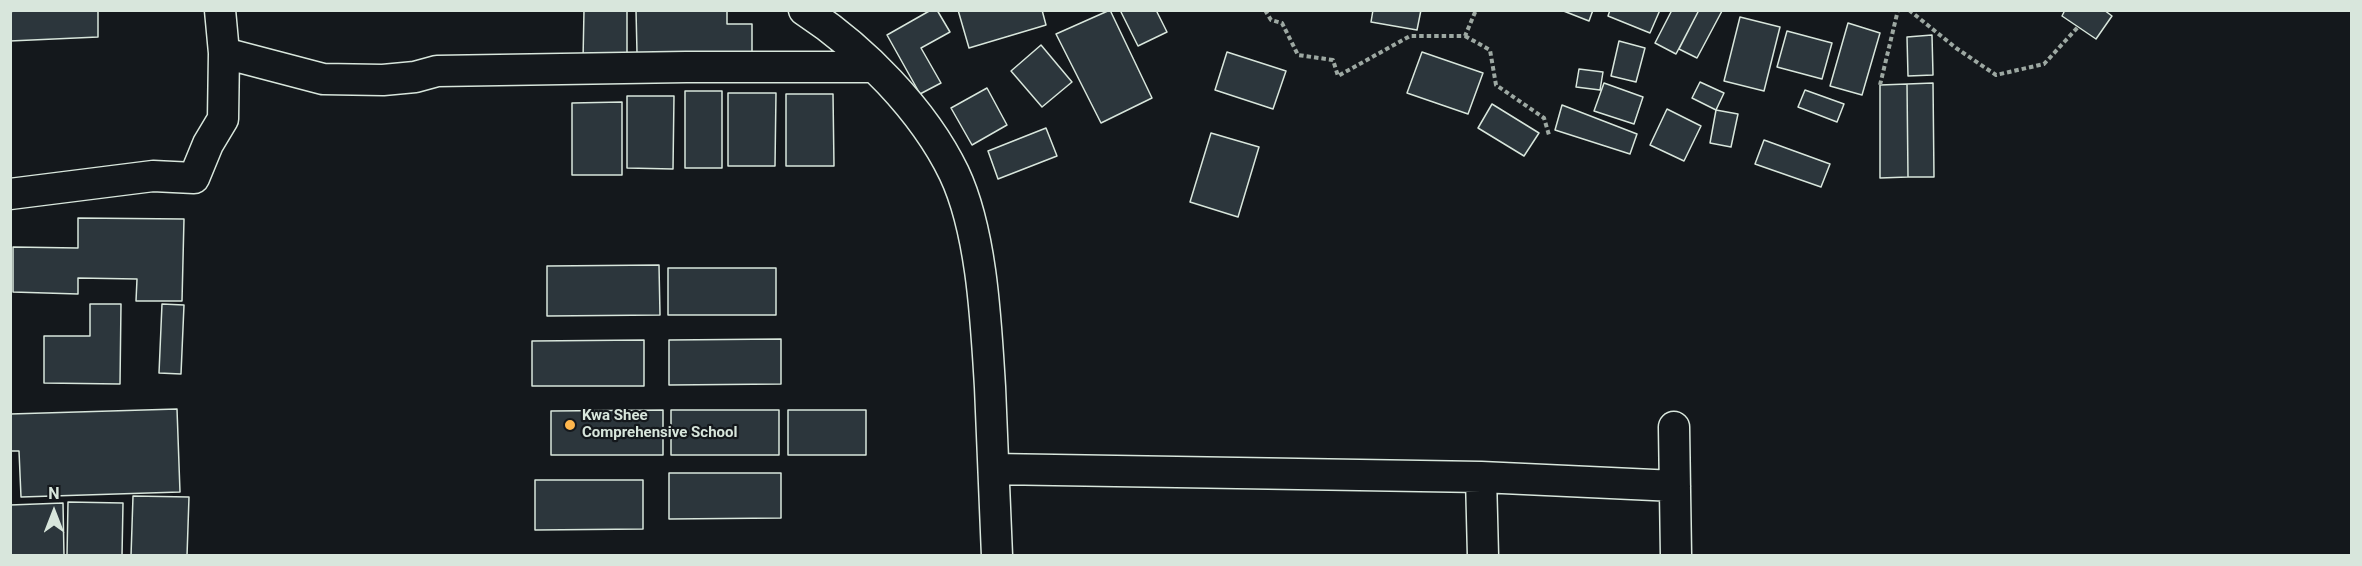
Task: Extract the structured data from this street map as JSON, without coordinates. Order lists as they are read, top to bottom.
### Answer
{
  "places": ["Kwa Shee Comprehensive School"],
  "north": "top"
}
